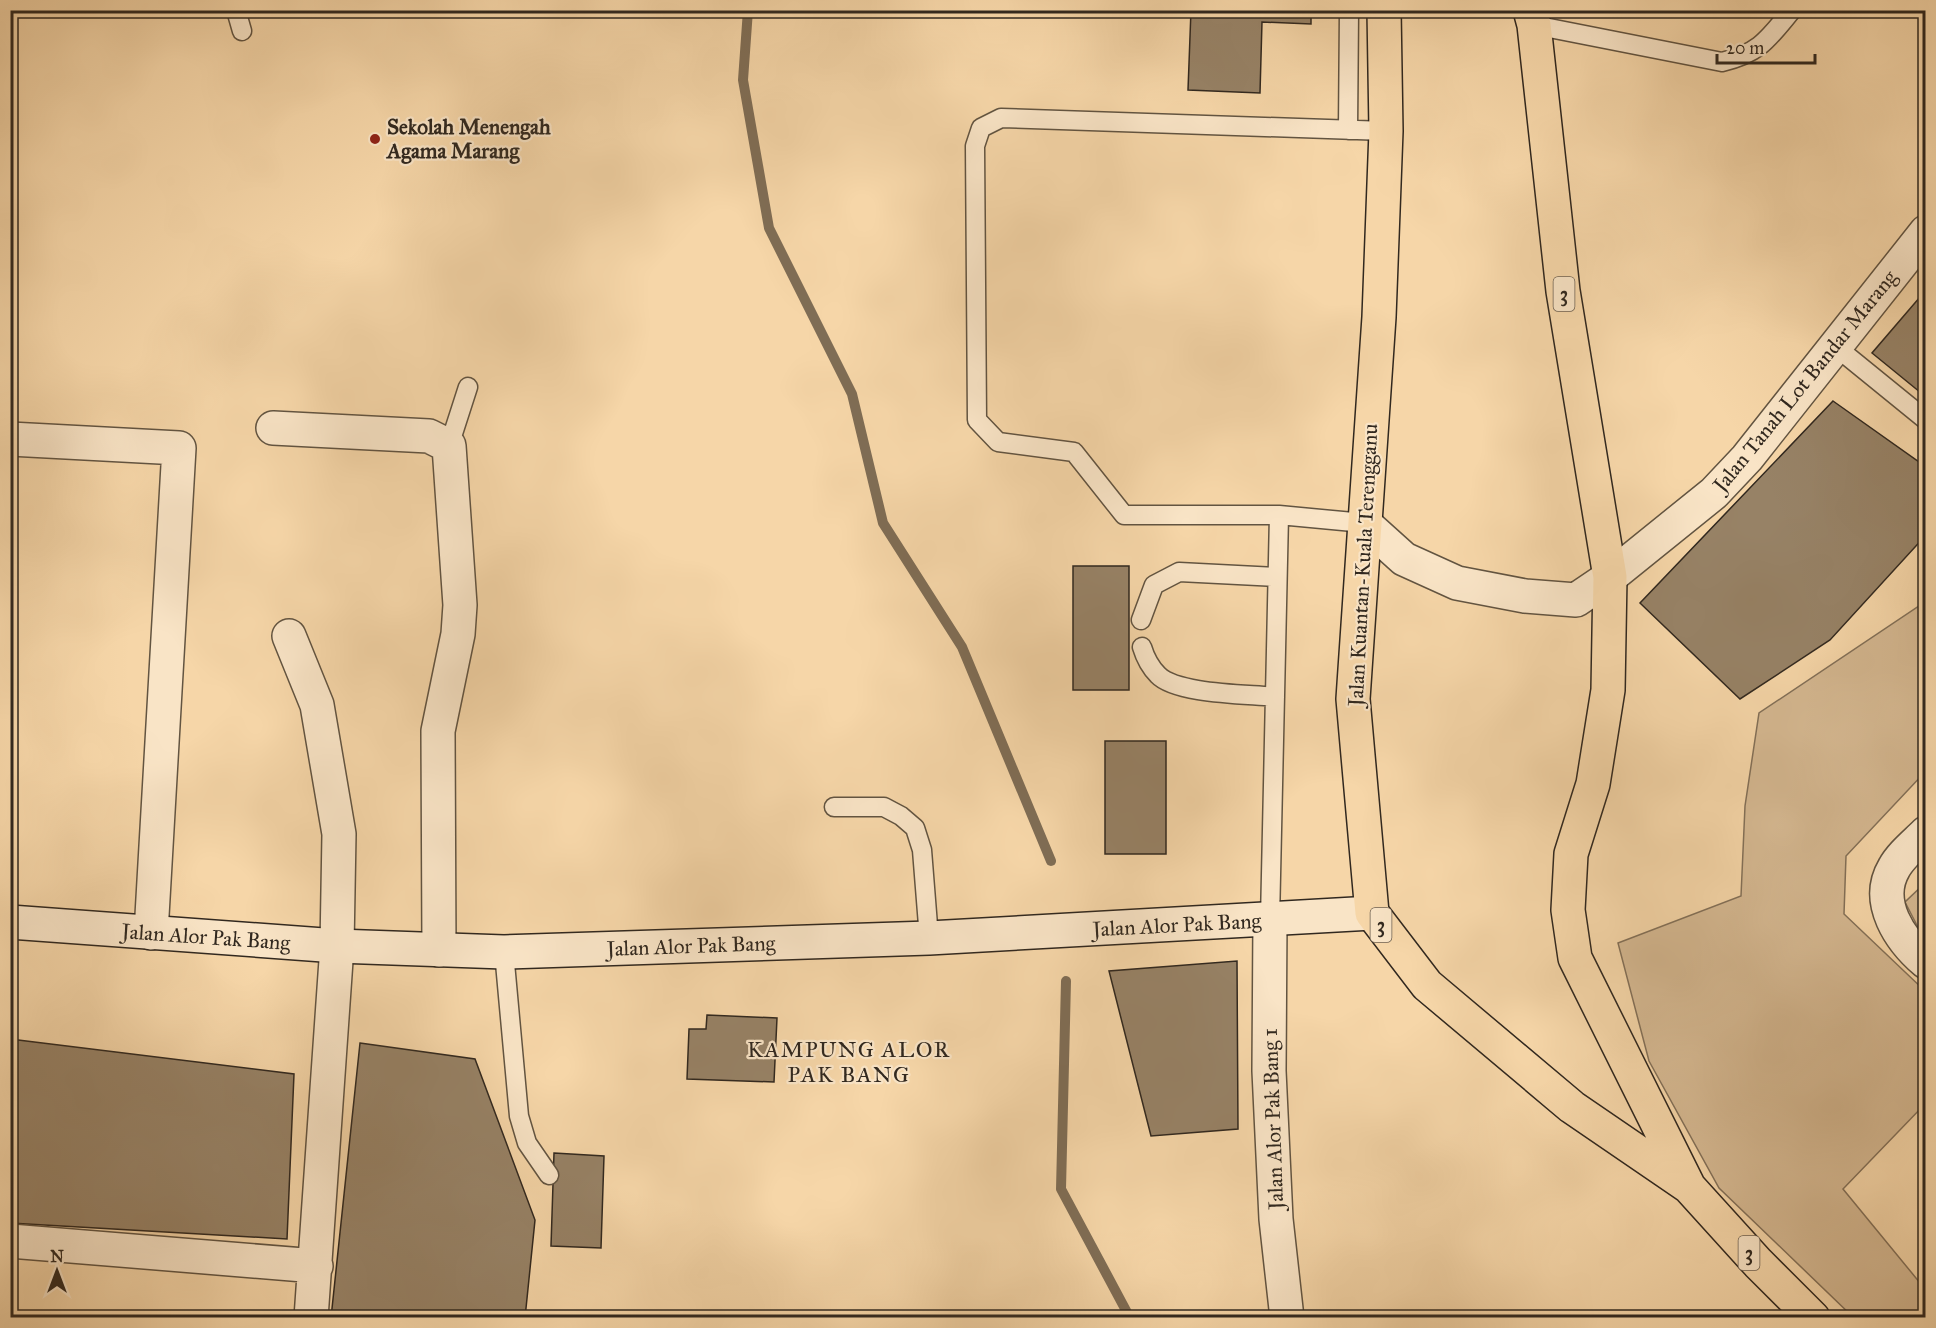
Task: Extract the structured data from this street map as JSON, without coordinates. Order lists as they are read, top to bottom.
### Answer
{
  "streets": {
    "highway": ["3", "Jalan Kuantan-Kuala Terengganu"],
    "street": ["Jalan Tanah Lot Bandar Marang", "Jalan Alor Pak Bang", "Jalan Alor Pak Bang 1"]
  },
  "crossings": [
    ["3", "Jalan Tanah Lot Bandar Marang"],
    ["3", "Jalan Kuantan-Kuala Terengganu"],
    ["3", "Jalan Alor Pak Bang"],
    ["Jalan Tanah Lot Bandar Marang", "Jalan Kuantan-Kuala Terengganu"],
    ["Jalan Kuantan-Kuala Terengganu", "Jalan Alor Pak Bang"],
    ["Jalan Alor Pak Bang", "Jalan Alor Pak Bang 1"]
  ],
  "districts": ["KAMPUNG ALOR PAK BANG"],
  "places": ["Sekolah Menengah Agama Marang"],
  "scale_bar": "20 m",
  "north": "top"
}
